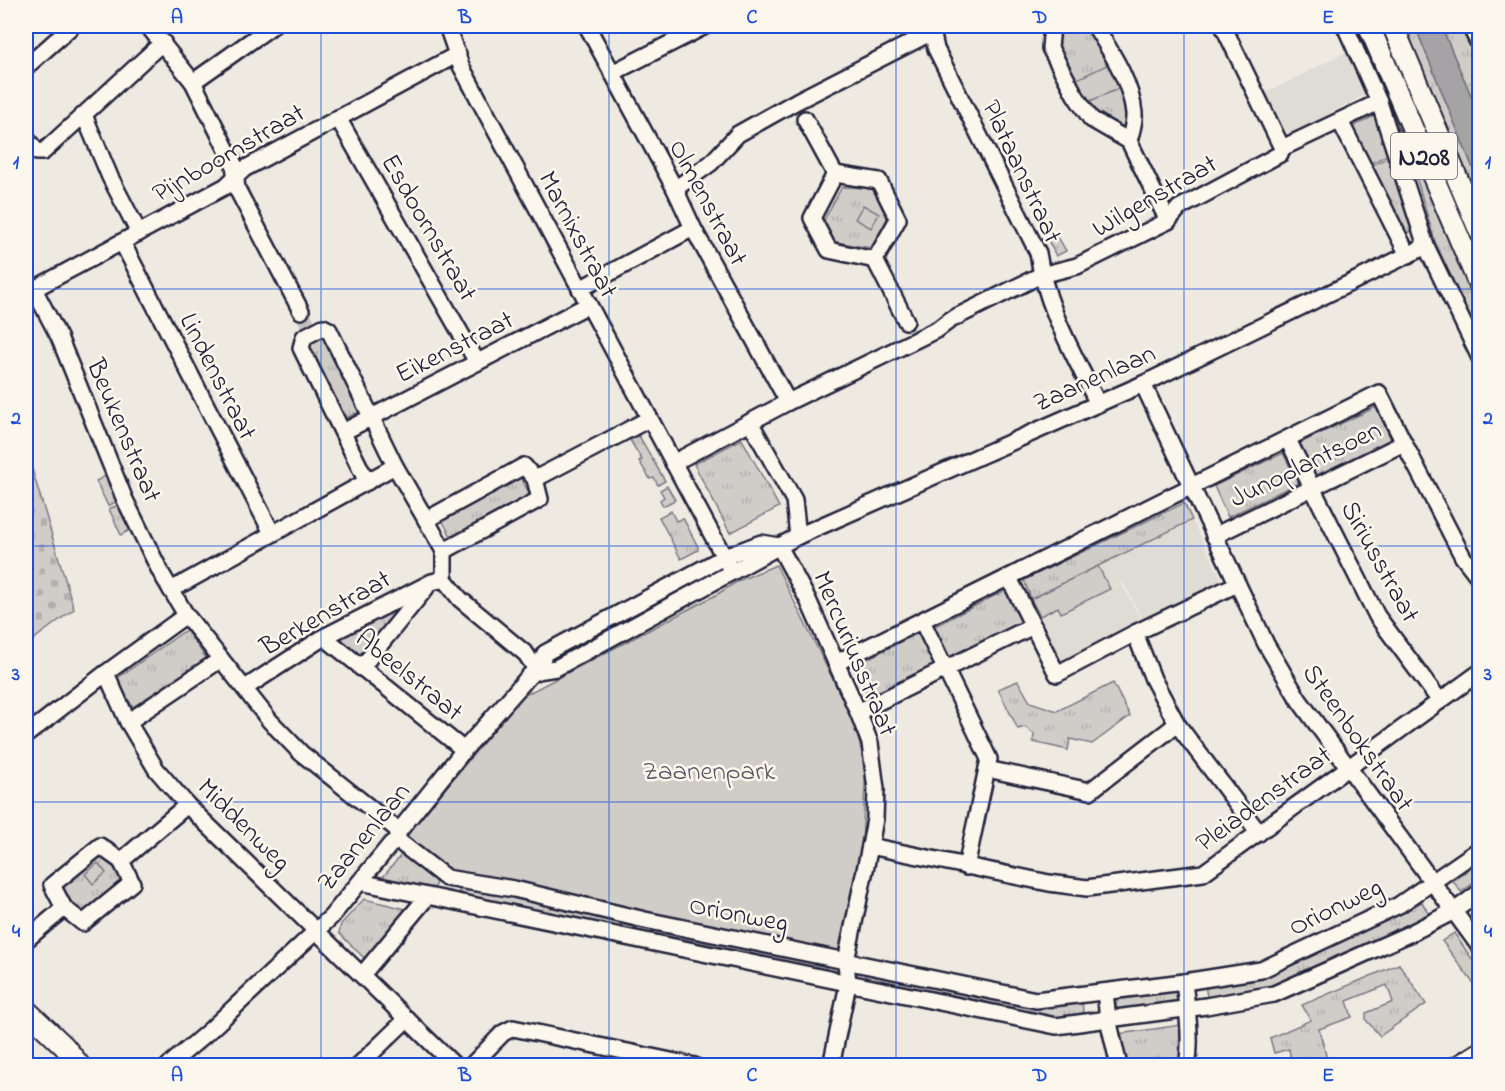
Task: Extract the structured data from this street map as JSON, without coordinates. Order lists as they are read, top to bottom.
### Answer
{
  "streets": {
    "main road": ["N208"],
    "street": [
      "Pijnboomstraat",
      "Plataanstraat",
      "Wilgenstraat",
      "Olmenstraat",
      "Esdoornstraat",
      "Marnixstraat",
      "Eikenstraat",
      "Lindenstraat",
      "Zaanenlaan",
      "Beukenstraat",
      "Junoplantsoen",
      "Siriusstraat",
      "Berkenstraat",
      "Mercuriusstraat",
      "Abeelstraat",
      "Steenbokstraat",
      "Pleiadenstraat",
      "Middenweg",
      "Orionweg"
    ]
  },
  "crossings": [
    ["Pijnboomstraat", "Esdoornstraat"],
    ["Pijnboomstraat", "Marnixstraat"],
    ["Pijnboomstraat", "Lindenstraat"],
    ["Pijnboomstraat", "Beukenstraat"],
    ["Plataanstraat", "Wilgenstraat"],
    ["Plataanstraat", "Zaanenlaan"],
    ["Wilgenstraat", "Olmenstraat"],
    ["Wilgenstraat", "Marnixstraat"],
    ["Esdoornstraat", "Eikenstraat"],
    ["Marnixstraat", "Eikenstraat"],
    ["Marnixstraat", "Zaanenlaan"],
    ["Zaanenlaan", "Mercuriusstraat"],
    ["Zaanenlaan", "Abeelstraat"],
    ["Zaanenlaan", "Middenweg"],
    ["Zaanenlaan", "Orionweg"],
    ["Beukenstraat", "Berkenstraat"],
    ["Beukenstraat", "Orionweg"],
    ["Junoplantsoen", "Siriusstraat"],
    ["Junoplantsoen", "Mercuriusstraat"],
    ["Junoplantsoen", "Steenbokstraat"],
    ["Siriusstraat", "Pleiadenstraat"],
    ["Berkenstraat", "Abeelstraat"],
    ["Berkenstraat", "Orionweg"],
    ["Mercuriusstraat", "Pleiadenstraat"],
    ["Mercuriusstraat", "Orionweg"],
    ["Steenbokstraat", "Pleiadenstraat"],
    ["Steenbokstraat", "Orionweg"]
  ],
  "parks": ["Zaanenpark"],
  "grid": {
    "columns": [
      "A",
      "B",
      "C",
      "D",
      "E"
    ],
    "rows": [
      "1",
      "2",
      "3",
      "4"
    ]
  }
}
